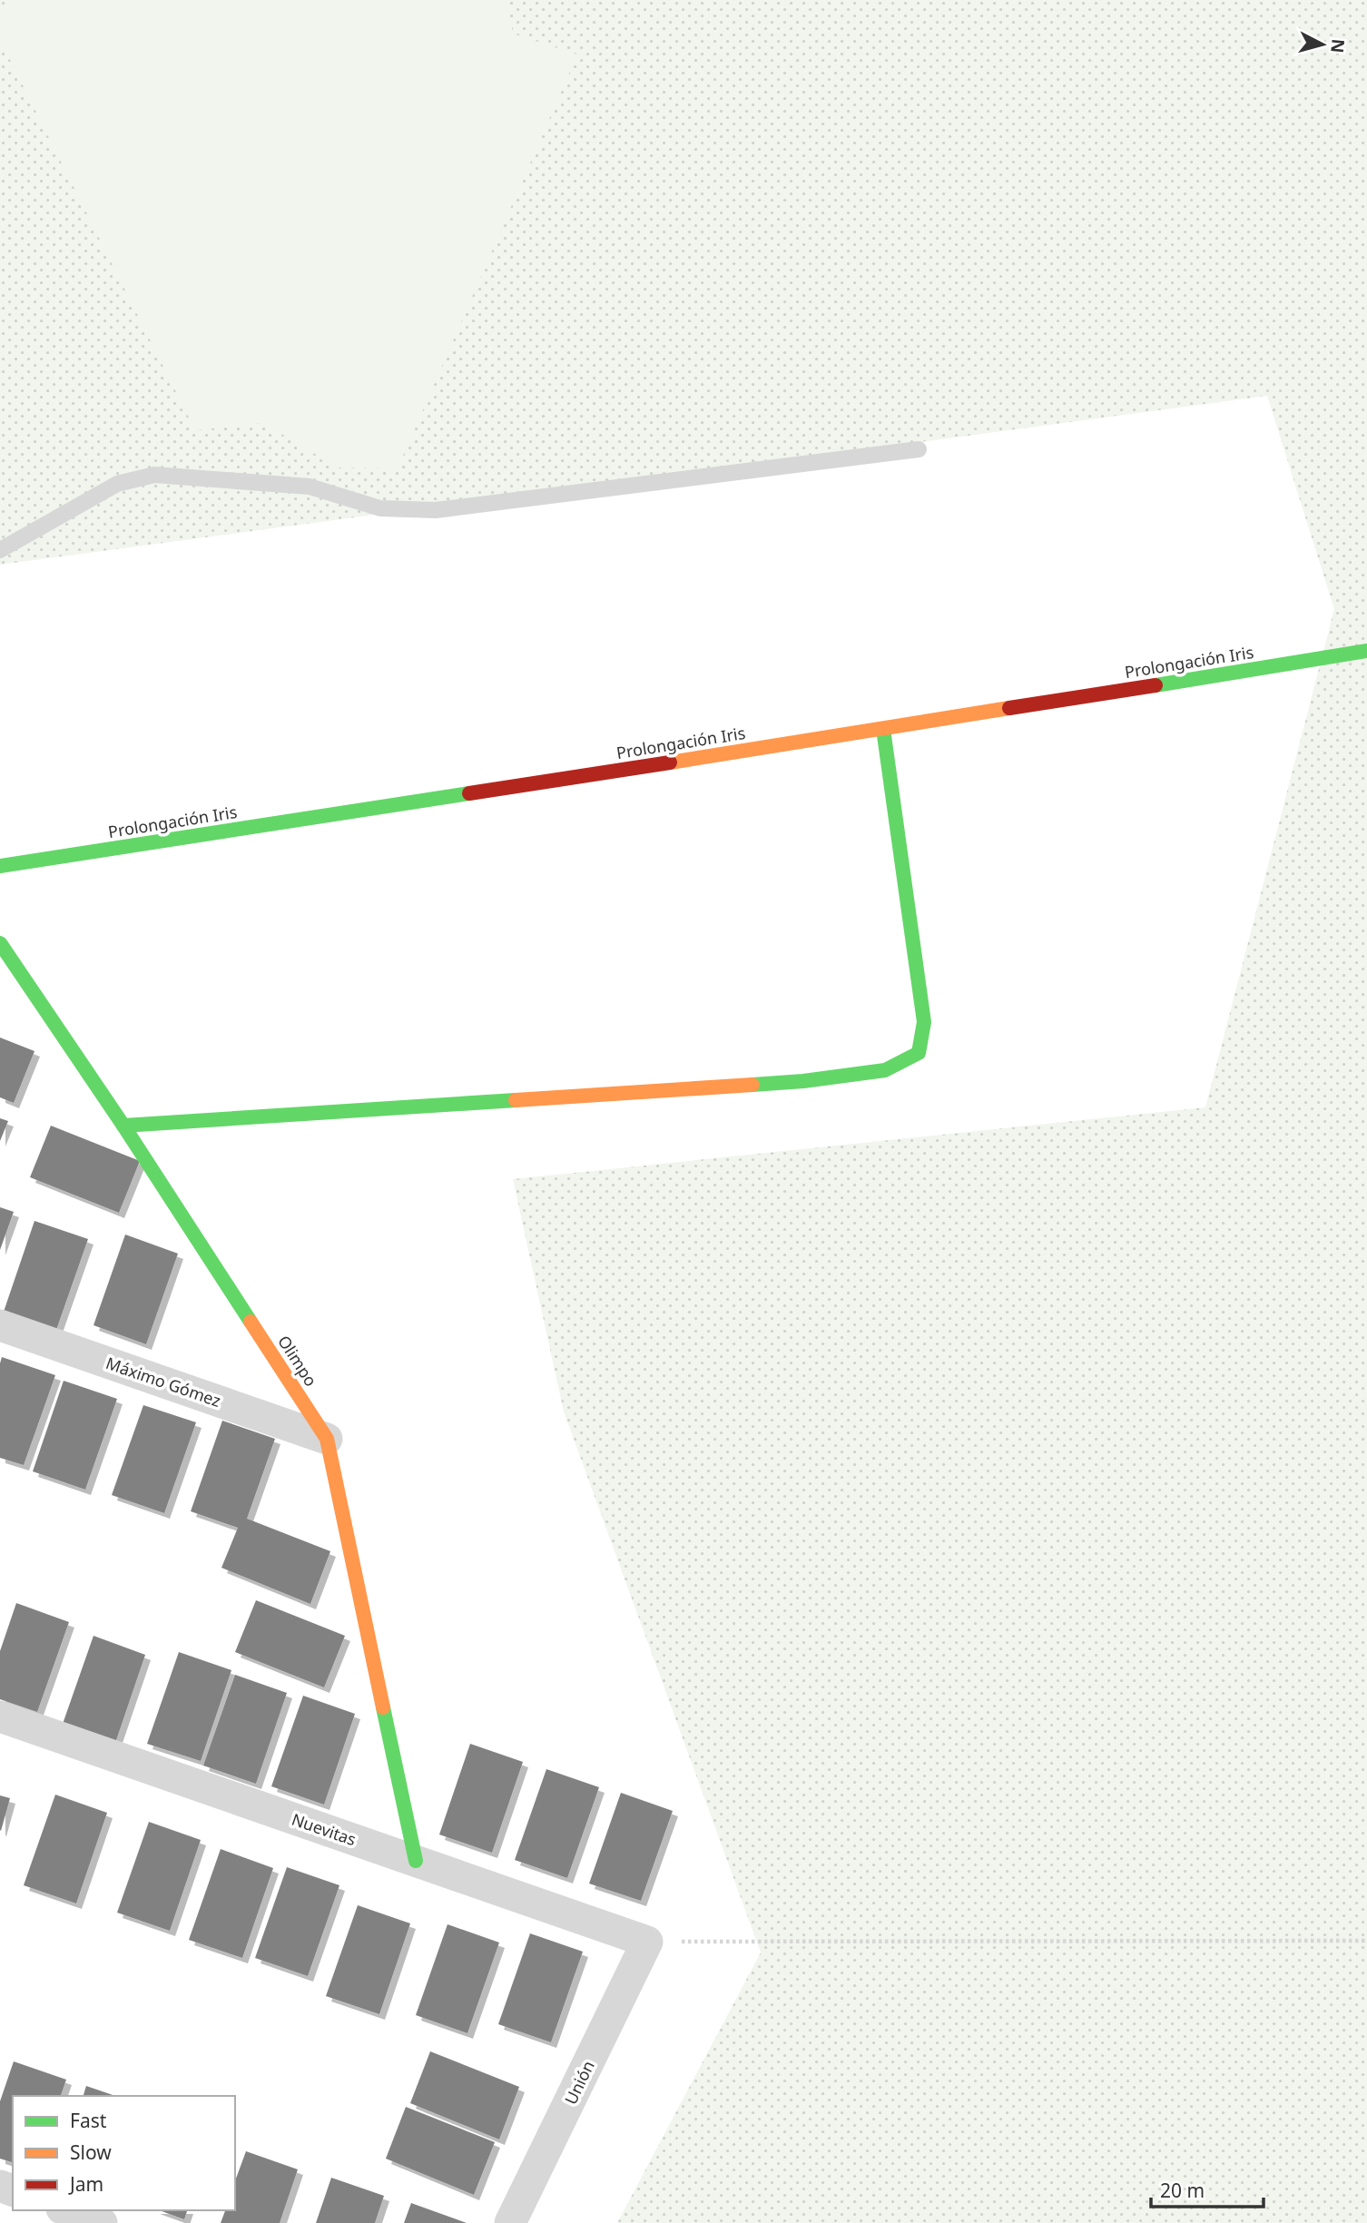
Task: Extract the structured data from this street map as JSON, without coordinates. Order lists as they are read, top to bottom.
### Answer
{
  "streets": {
    "street": [
      "Prolongación Iris",
      "Olimpo",
      "Máximo Gómez",
      "Nuevitas",
      "Unión"
    ]
  },
  "crossings": [
    ["Olimpo", "Máximo Gómez"],
    ["Olimpo", "Nuevitas"],
    ["Nuevitas", "Unión"]
  ],
  "legend": ["Fast", "Slow", "Jam"],
  "scale_bar": "20 m",
  "north": "right"
}
